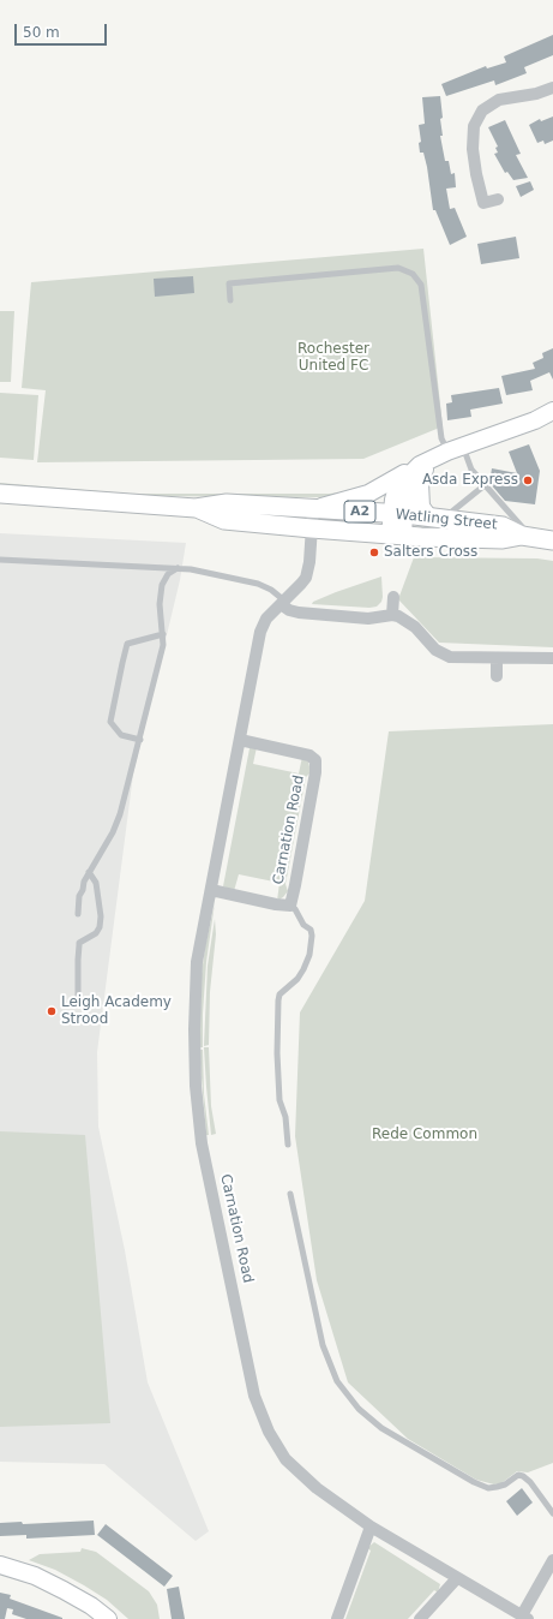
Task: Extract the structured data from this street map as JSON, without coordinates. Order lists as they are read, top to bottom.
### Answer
{
  "streets": {
    "main road": ["A2", "Watling Street"],
    "street": ["Carnation Road"]
  },
  "crossings": [
    ["A2", "Watling Street"],
    ["Watling Street", "Carnation Road"]
  ],
  "parks": ["Rochester United FC", "Rede Common"],
  "places": ["Asda Express", "Salters Cross", "Leigh Academy Strood"],
  "scale_bar": "50 m"
}
